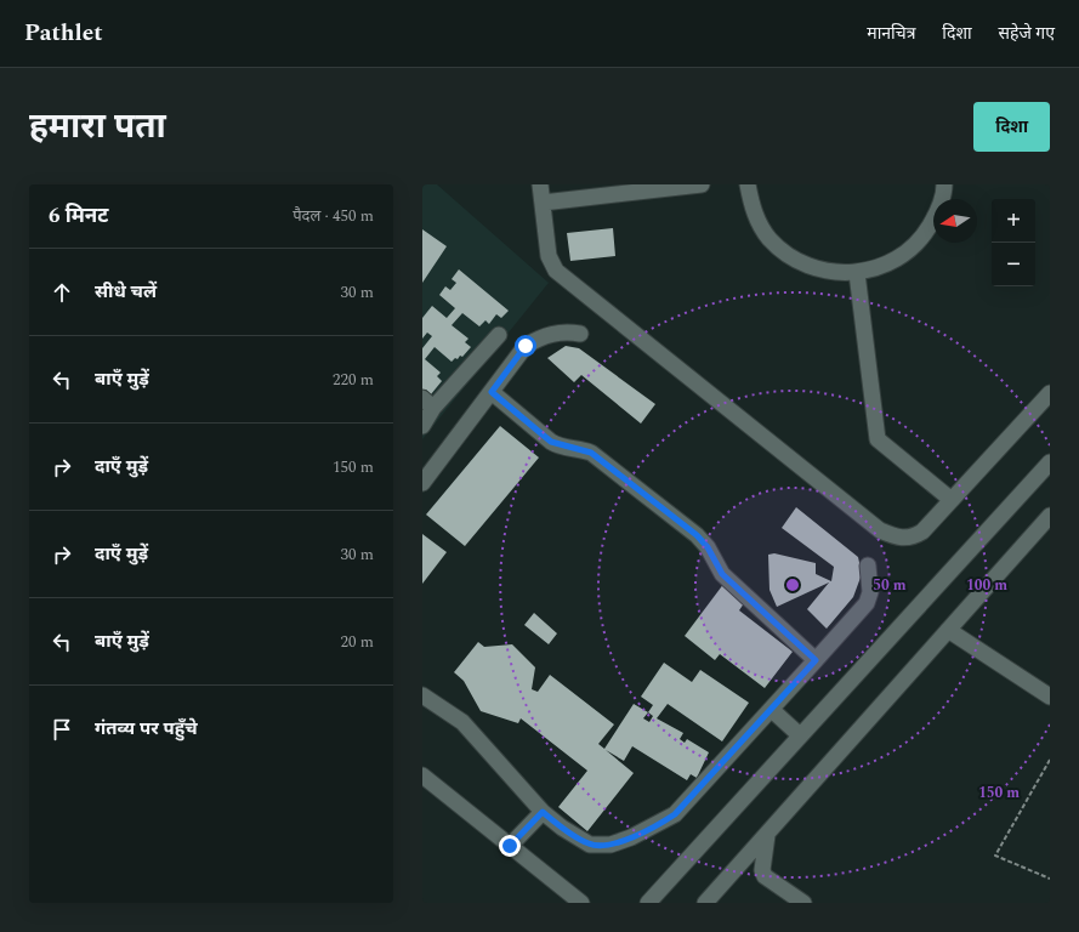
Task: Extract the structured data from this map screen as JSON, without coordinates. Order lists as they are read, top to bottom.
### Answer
{
  "north": "left",
  "page": {
    "header": "Pathlet",
    "nav": ["मानचित्र", "दिशा", "सहेजे गए"],
    "title": "हमारा पता",
    "buttons": "दिशा",
    "heading": ["6 मिनट", "पैदल · 450 m"],
    "map_buttons": ["+", "−"],
    "list": [
      ["सीधे चलें", "30 m"],
      ["बाएँ मुड़ें", "220 m"],
      ["दाएँ मुड़ें", "150 m"],
      ["दाएँ मुड़ें", "30 m"],
      ["बाएँ मुड़ें", "20 m"],
      "गंतव्य पर पहुँचे"
    ]
  },
  "rings": ["50 m", "100 m", "150 m"]
}
